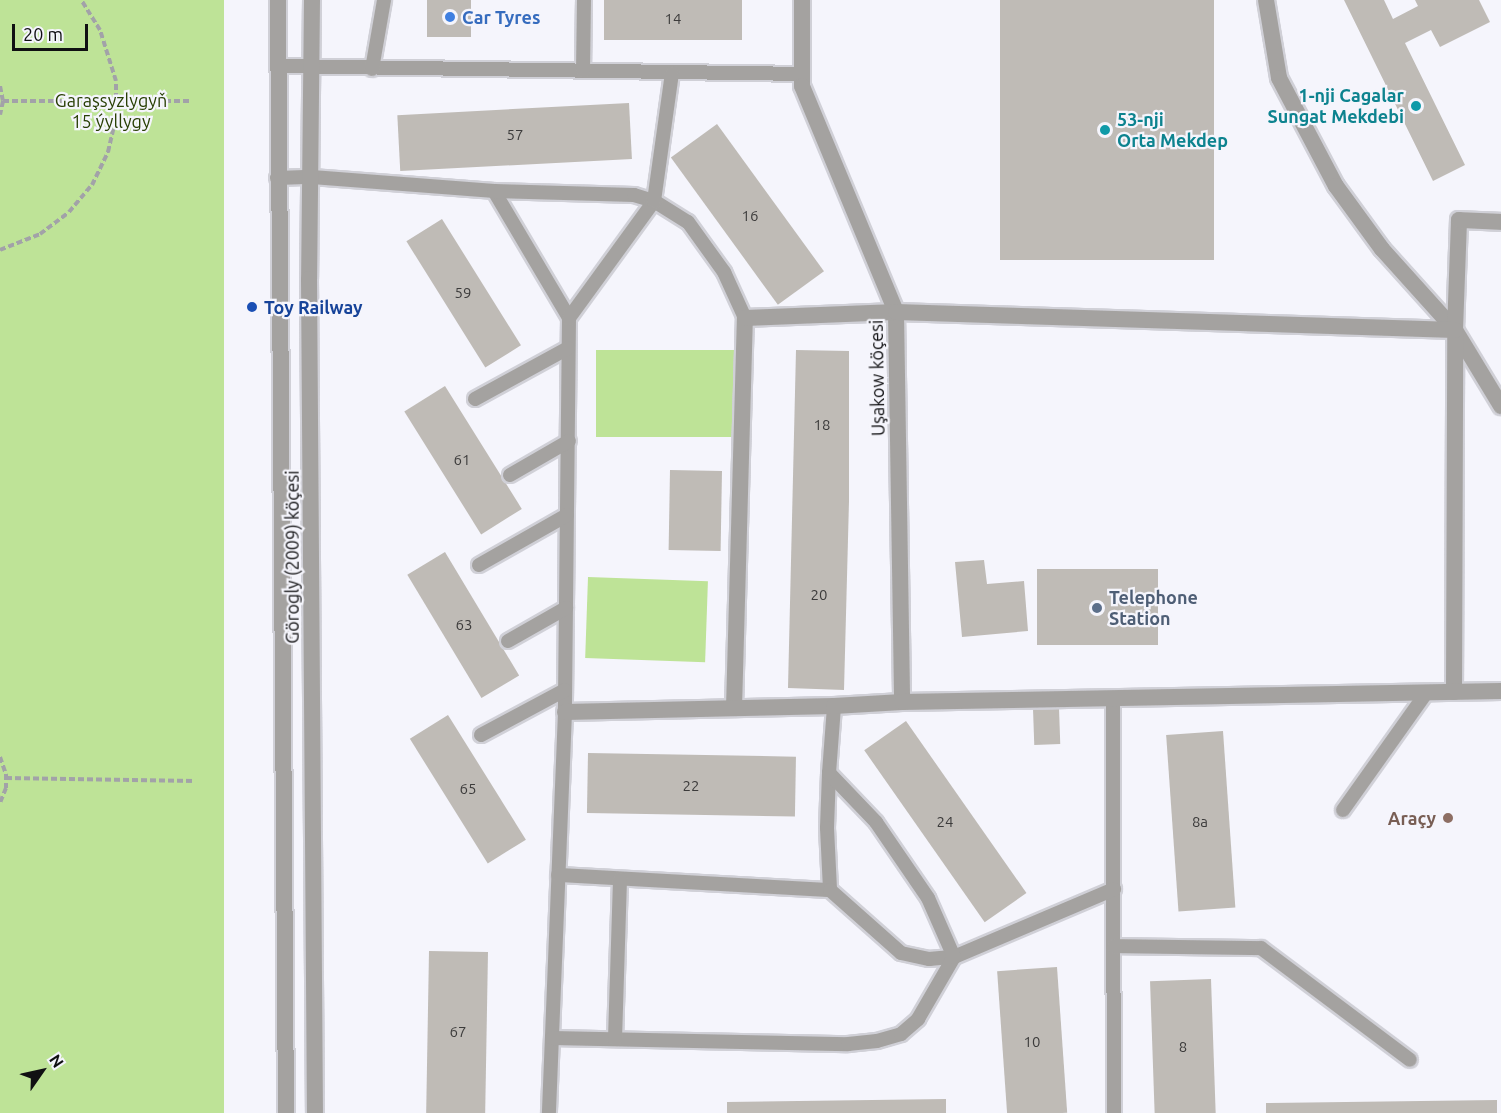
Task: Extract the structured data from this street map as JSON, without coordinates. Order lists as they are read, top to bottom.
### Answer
{
  "streets": {
    "street": ["Uşakow köçesi", "Görogly (2009) köçesi"]
  },
  "parks": ["Garaşsyzlygyň 15 ýyllygy"],
  "places": [
    "Car Tyres",
    "1-nji Cagalar Sungat Mekdebi",
    "53-nji Orta Mekdep",
    "Toy Railway",
    "Telephone Station",
    "Araçy"
  ],
  "house_numbers": [
    "14",
    "57",
    "16",
    "59",
    "18",
    "61",
    "20",
    "63",
    "22",
    "65",
    "24",
    "8a",
    "67",
    "10",
    "8"
  ],
  "scale_bar": "20 m",
  "north": "top right"
}
